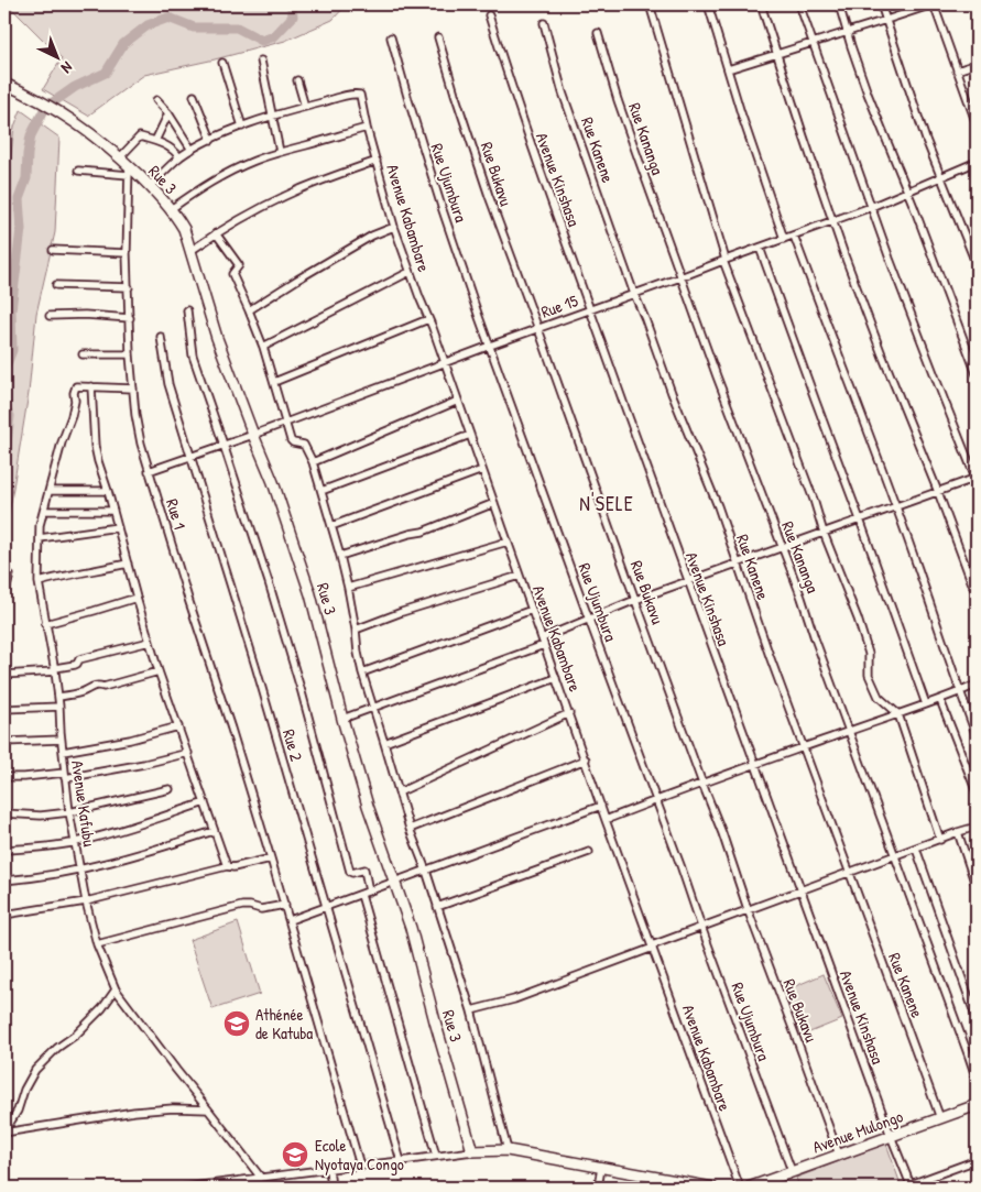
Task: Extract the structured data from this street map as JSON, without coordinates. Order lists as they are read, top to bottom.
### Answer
{
  "streets": {
    "street": [
      "Rue Kananga",
      "Rue Kanene",
      "Rue Bukavu",
      "Rue 3",
      "Avenue Kinshasa",
      "Rue Ujumbura",
      "Avenue Kabambare",
      "Rue 15",
      "Rue 1",
      "Rue 2",
      "Avenue Kafubu",
      "Avenue Mulongo"
    ]
  },
  "crossings": [
    ["Rue Kananga", "Rue 15"],
    ["Rue Kanene", "Rue 15"],
    ["Rue Kanene", "Avenue Mulongo"],
    ["Rue Bukavu", "Rue 15"],
    ["Rue Bukavu", "Avenue Mulongo"],
    ["Rue 3", "Rue 15"],
    ["Rue 3", "Rue 1"],
    ["Avenue Kinshasa", "Rue 15"],
    ["Avenue Kinshasa", "Avenue Mulongo"],
    ["Rue Ujumbura", "Rue 15"],
    ["Rue Ujumbura", "Avenue Mulongo"],
    ["Avenue Kabambare", "Rue 15"],
    ["Rue 15", "Rue 1"],
    ["Rue 15", "Rue 2"]
  ],
  "districts": ["N'SELE"],
  "places": {
    "school or university": ["Athénée de Katuba", "Ecole Nyotaya Congo"]
  },
  "north": "bottom right"
}
